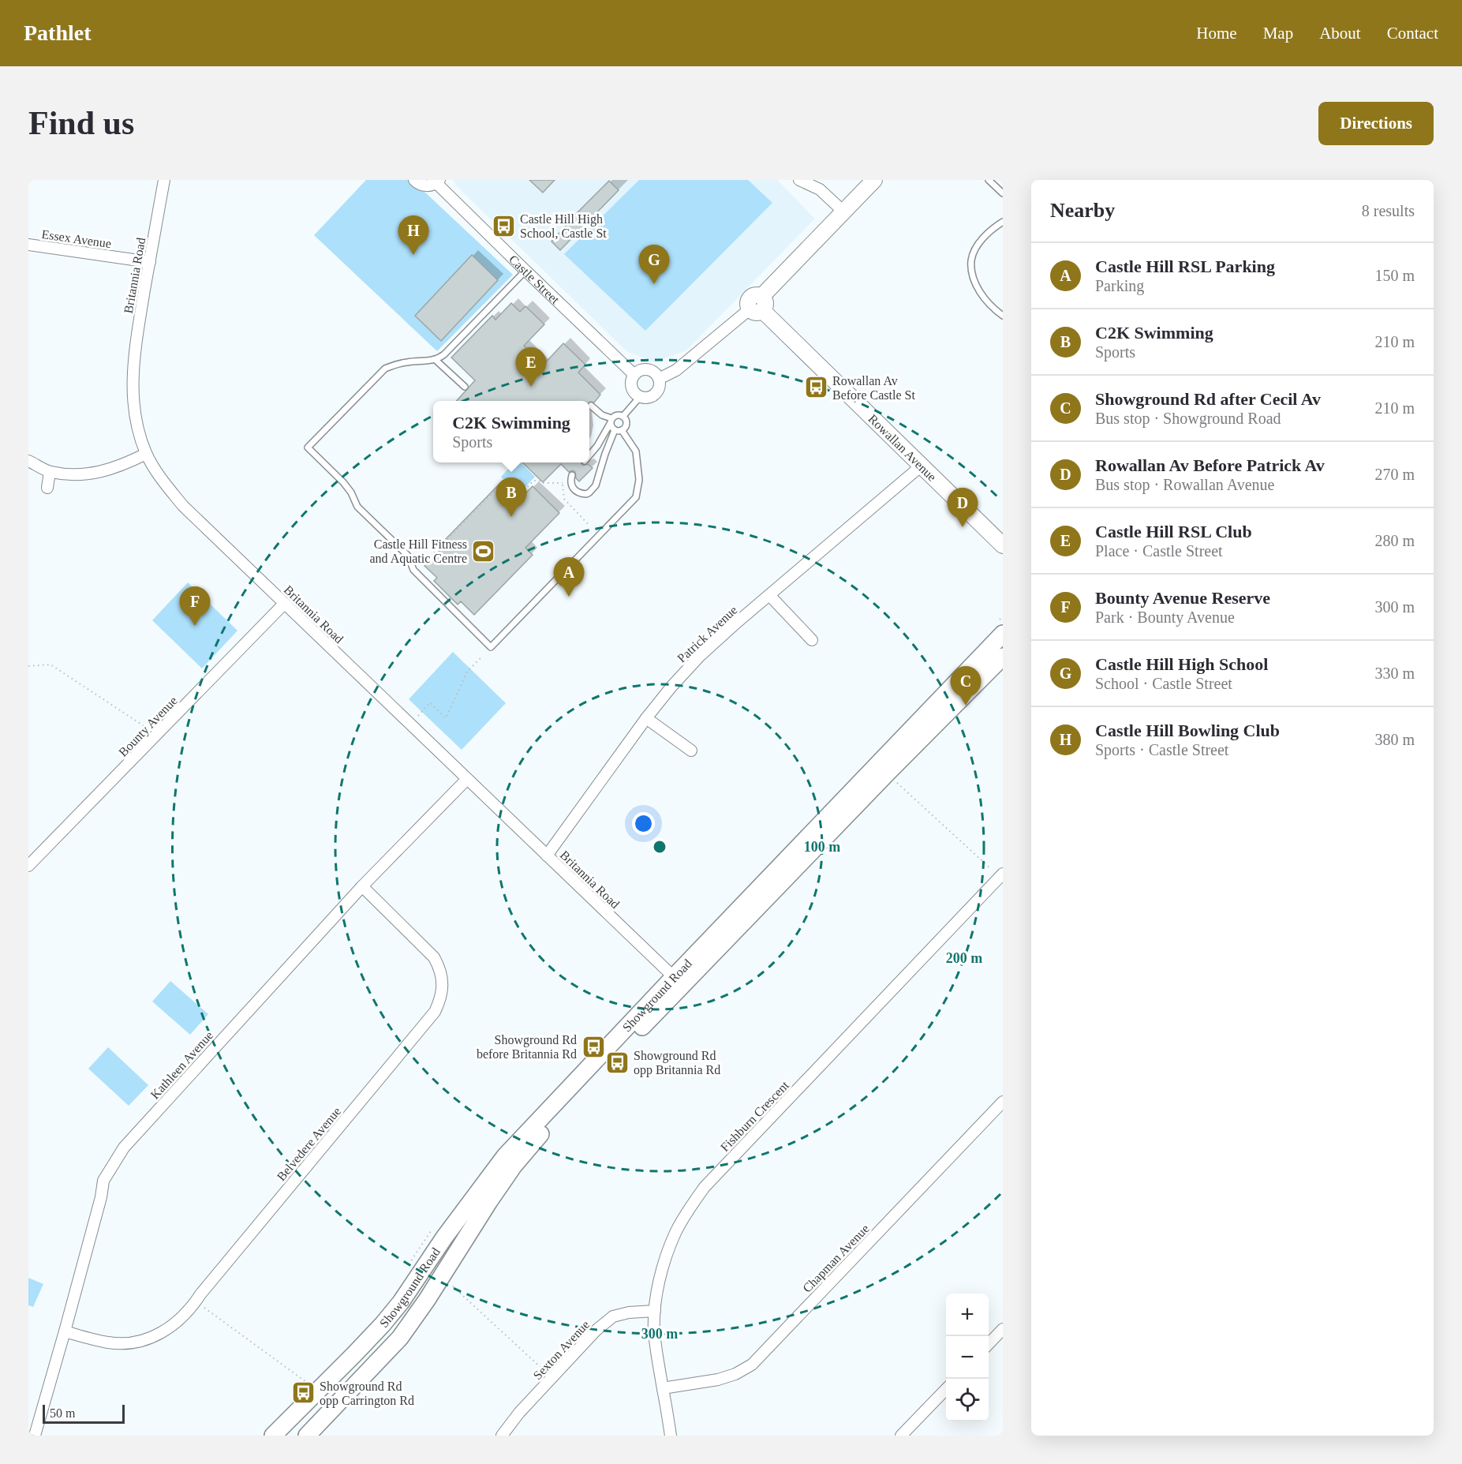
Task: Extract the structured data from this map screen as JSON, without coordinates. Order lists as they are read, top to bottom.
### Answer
{
  "streets": {
    "main road": ["Showground Road"],
    "street": [
      "Essex Avenue",
      "Britannia Road",
      "Castle Street",
      "Rowallan Avenue",
      "Patrick Avenue",
      "Bounty Avenue",
      "Kathleen Avenue",
      "Fishburn Crescent",
      "Belvedere Avenue",
      "Chapman Avenue",
      "Sexton Avenue"
    ]
  },
  "crossings": [
    ["Essex Avenue", "Britannia Road"],
    ["Britannia Road", "Patrick Avenue"],
    ["Britannia Road", "Bounty Avenue"],
    ["Britannia Road", "Showground Road"],
    ["Britannia Road", "Kathleen Avenue"],
    ["Rowallan Avenue", "Patrick Avenue"],
    ["Kathleen Avenue", "Belvedere Avenue"],
    ["Fishburn Crescent", "Chapman Avenue"],
    ["Fishburn Crescent", "Sexton Avenue"]
  ],
  "places": {
    "bus stop": [
      "Castle Hill High School, Castle St",
      "Rowallan Av Before Castle St",
      "Showground Rd before Britannia Rd",
      "Showground Rd opp Britannia Rd",
      "Showground Rd opp Carrington Rd"
    ],
    "sports": ["Castle Hill Fitness and Aquatic Centre"]
  },
  "scale_bar": "50 m",
  "page": {
    "header": "Pathlet",
    "nav": [
      "Home",
      "Map",
      "About",
      "Contact"
    ],
    "buttons": "Directions",
    "title": "Find us",
    "heading": ["Nearby", "8 results"],
    "pins": [
      "H",
      "G",
      "E",
      "B",
      "D",
      "A",
      "F",
      "C"
    ],
    "list": [
      {
        "mark": "A",
        "name": "Castle Hill RSL Parking",
        "note": "Parking",
        "value": "150 m"
      },
      {
        "mark": "B",
        "name": "C2K Swimming",
        "note": "Sports",
        "value": "210 m"
      },
      {
        "mark": "C",
        "name": "Showground Rd after Cecil Av",
        "note": "Bus stop · Showground Road",
        "value": "210 m"
      },
      {
        "mark": "D",
        "name": "Rowallan Av Before Patrick Av",
        "note": "Bus stop · Rowallan Avenue",
        "value": "270 m"
      },
      {
        "mark": "E",
        "name": "Castle Hill RSL Club",
        "note": "Place · Castle Street",
        "value": "280 m"
      },
      {
        "mark": "F",
        "name": "Bounty Avenue Reserve",
        "note": "Park · Bounty Avenue",
        "value": "300 m"
      },
      {
        "mark": "G",
        "name": "Castle Hill High School",
        "note": "School · Castle Street",
        "value": "330 m"
      },
      {
        "mark": "H",
        "name": "Castle Hill Bowling Club",
        "note": "Sports · Castle Street",
        "value": "380 m"
      }
    ],
    "popup": ["C2K Swimming", "Sports"],
    "map_buttons": ["+", "−"],
    "scale": "50 m"
  },
  "rings": ["100 m", "200 m", "300 m"]
}
